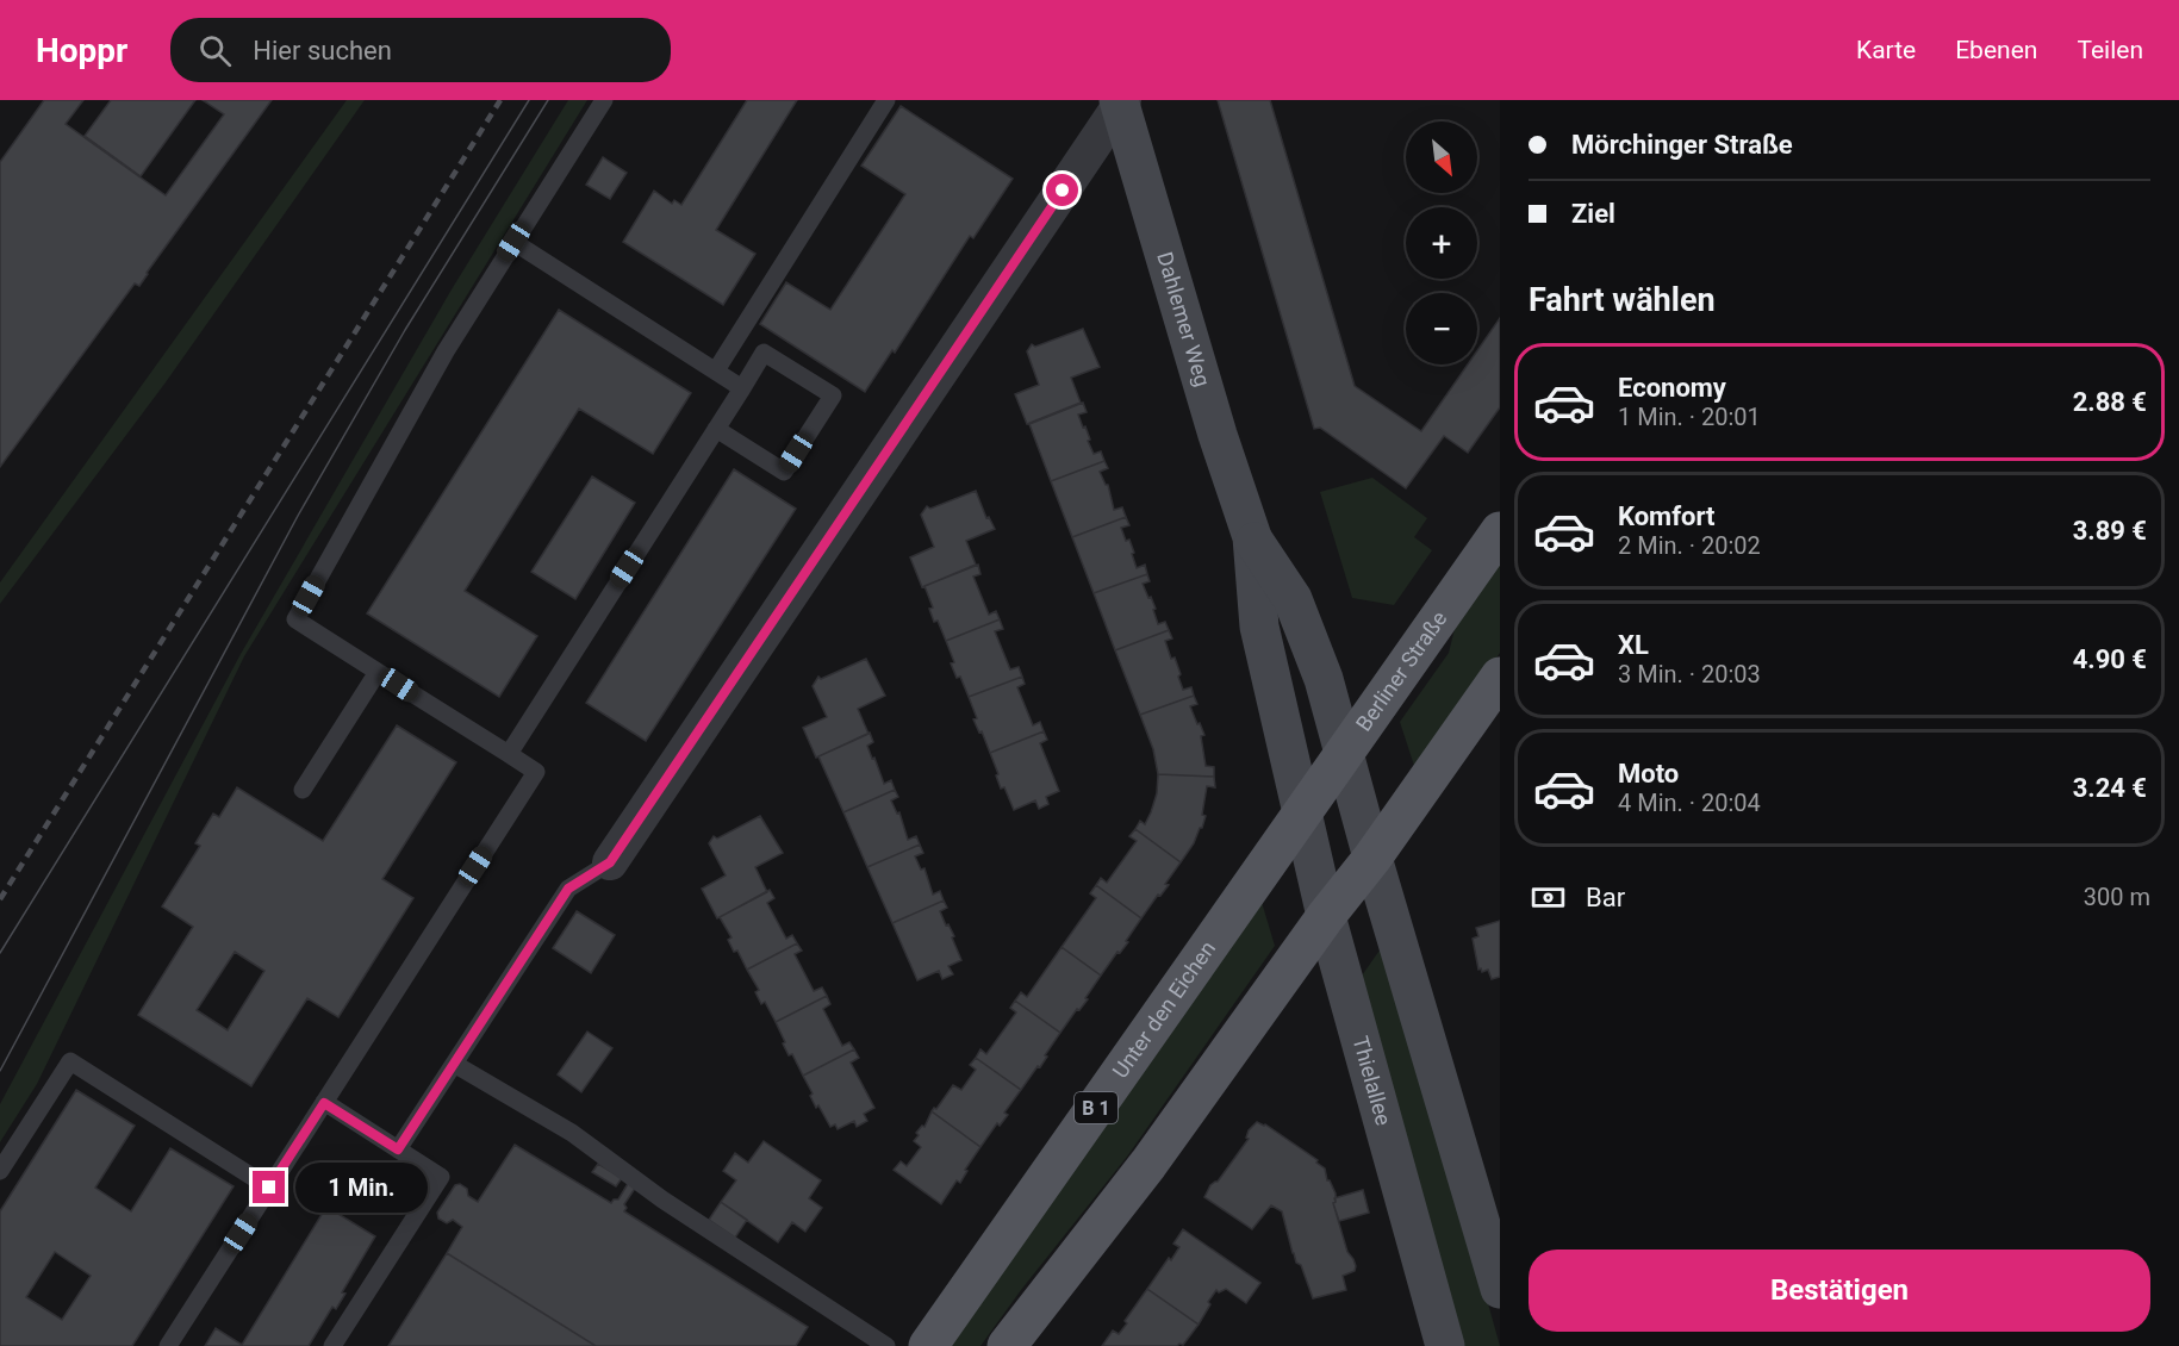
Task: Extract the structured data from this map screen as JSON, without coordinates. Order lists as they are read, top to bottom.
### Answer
{
  "streets": {
    "main road": [
      "Dahlemer Weg",
      "Berliner Straße",
      "Unter den Eichen",
      "Thielallee",
      "B 1"
    ]
  },
  "crossings": [
    ["Dahlemer Weg", "Berliner Straße"],
    ["Dahlemer Weg", "Unter den Eichen"],
    ["Dahlemer Weg", "Thielallee"],
    ["Berliner Straße", "Unter den Eichen"],
    ["Berliner Straße", "Thielallee"],
    ["Unter den Eichen", "Thielallee"]
  ],
  "north": "bottom right",
  "page": {
    "header": "Hoppr",
    "search": "Hier suchen",
    "nav": ["Karte", "Ebenen", "Teilen"],
    "banner": ["Mörchinger Straße", "Ziel"],
    "map_buttons": ["+", "−"],
    "heading": "Fahrt wählen",
    "list": [
      {
        "name": "Economy",
        "note": "1 Min. · 20:01",
        "value": "2.88 €"
      },
      {
        "name": "Komfort",
        "note": "2 Min. · 20:02",
        "value": "3.89 €"
      },
      {
        "name": "XL",
        "note": "3 Min. · 20:03",
        "value": "4.90 €"
      },
      {
        "name": "Moto",
        "note": "4 Min. · 20:04",
        "value": "3.24 €"
      }
    ],
    "pay": ["Bar", "300 m"],
    "bubble": "1 Min.",
    "buttons": "Bestätigen"
  }
}
